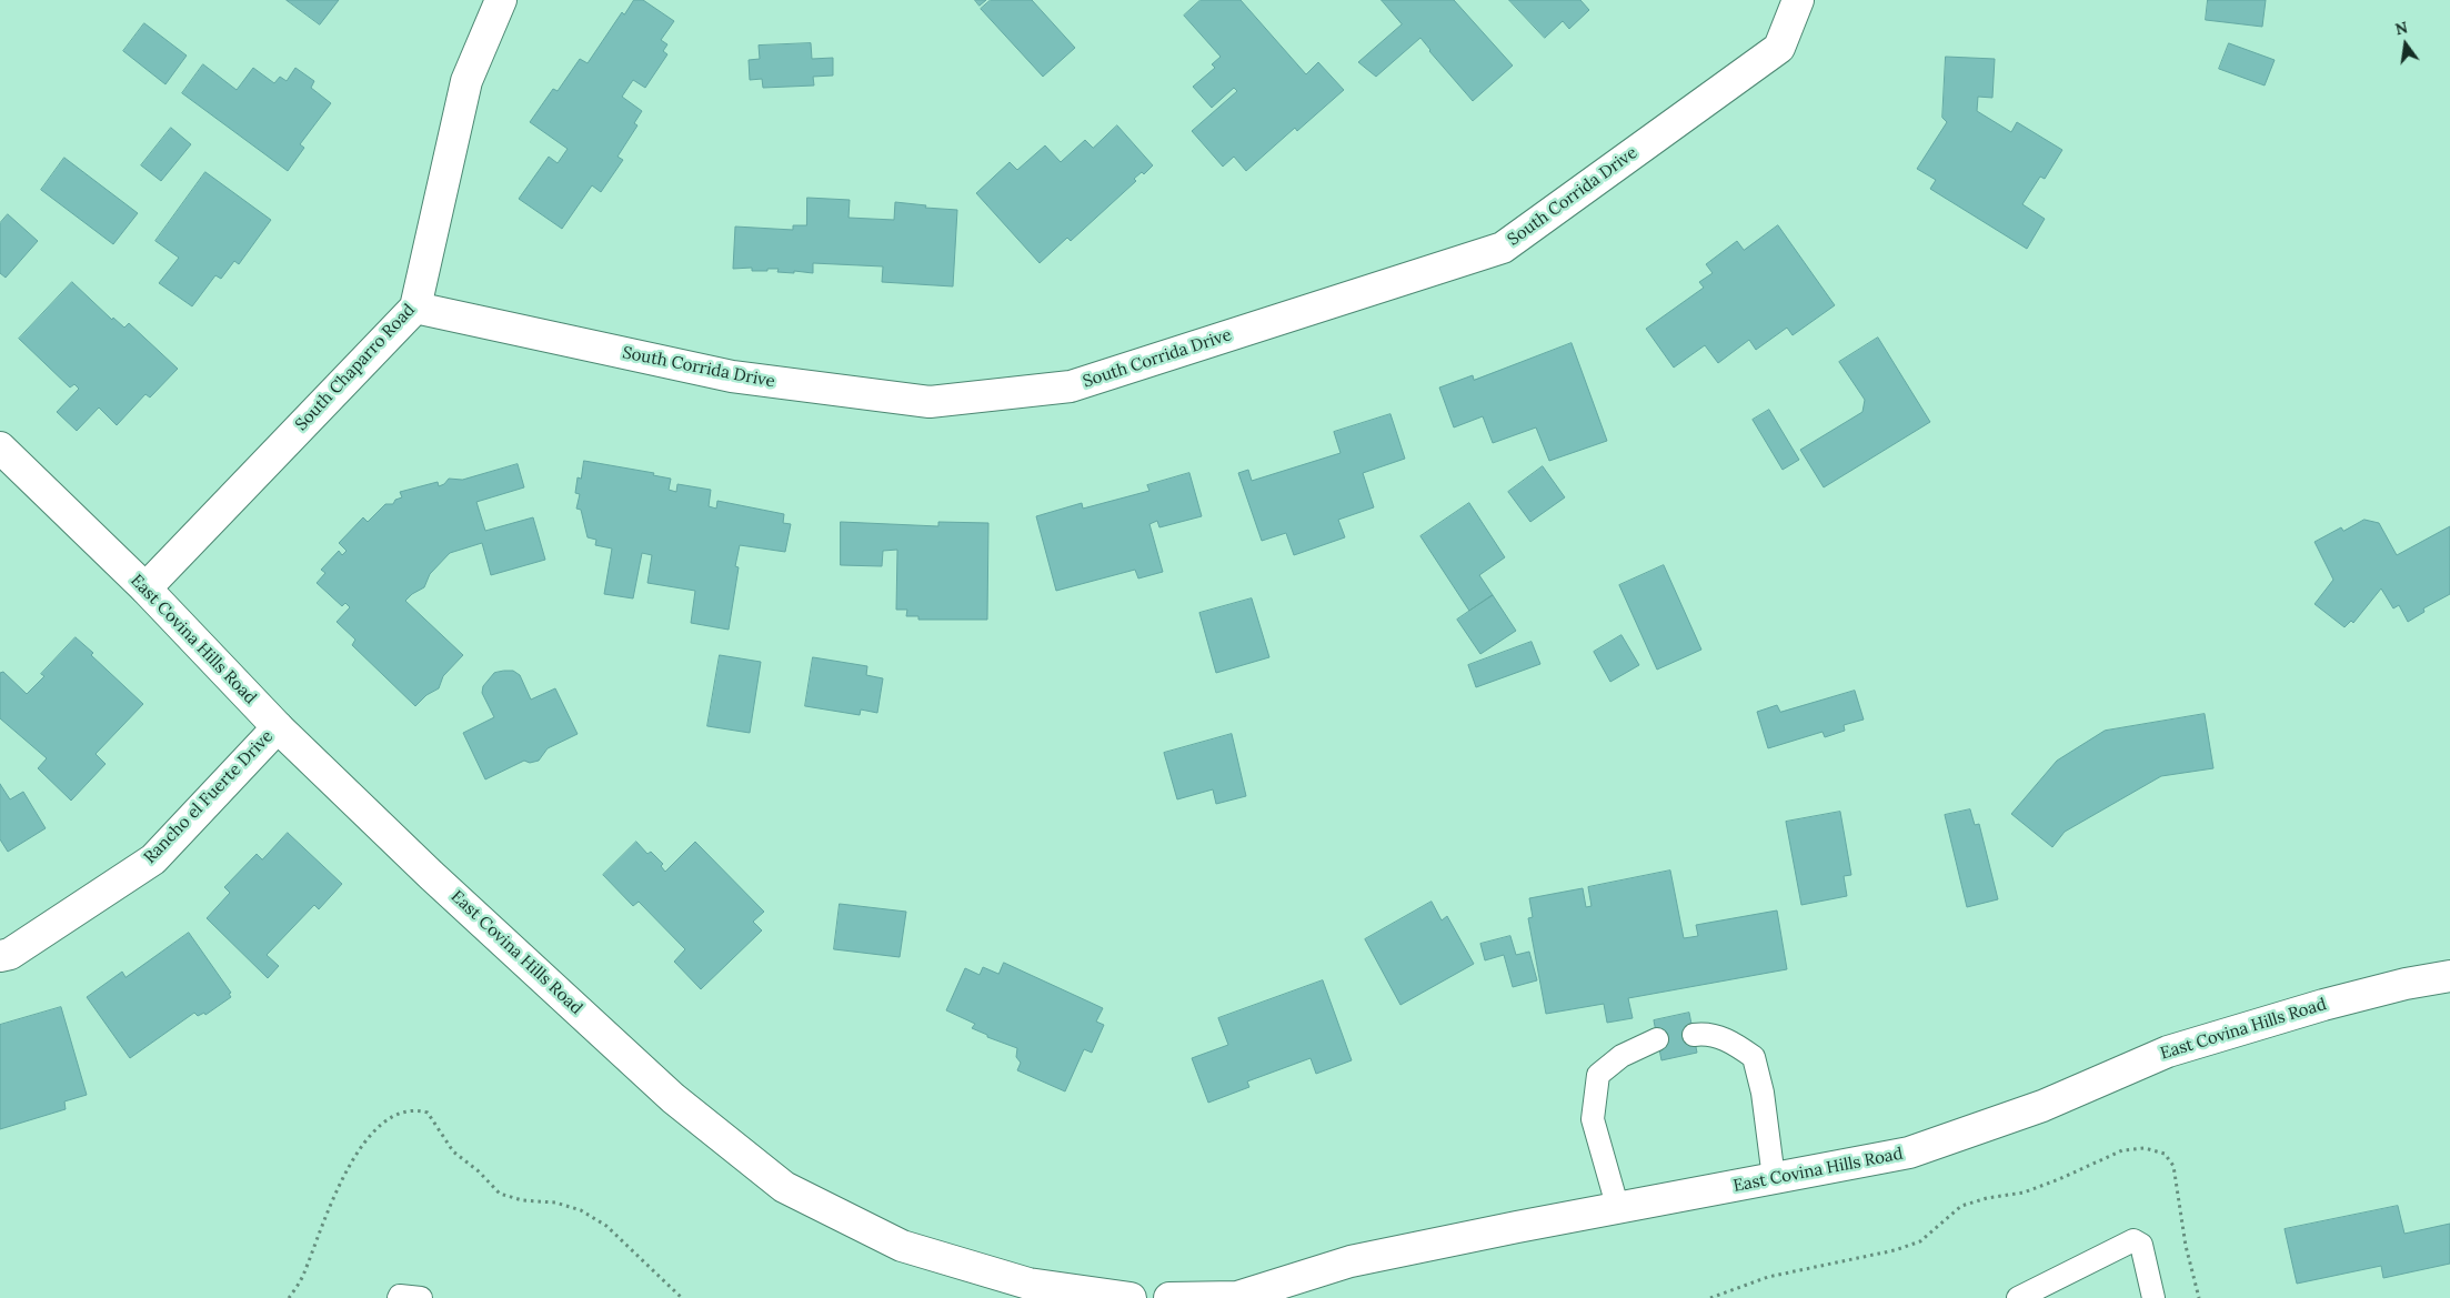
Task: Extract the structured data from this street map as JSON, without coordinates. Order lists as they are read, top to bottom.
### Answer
{
  "streets": {
    "street": [
      "South Corrida Drive",
      "South Chaparro Road",
      "East Covina Hills Road",
      "Rancho el Fuerte Drive"
    ]
  },
  "crossings": [
    ["South Corrida Drive", "South Chaparro Road"],
    ["South Chaparro Road", "East Covina Hills Road"],
    ["East Covina Hills Road", "Rancho el Fuerte Drive"]
  ],
  "north": "top"
}
